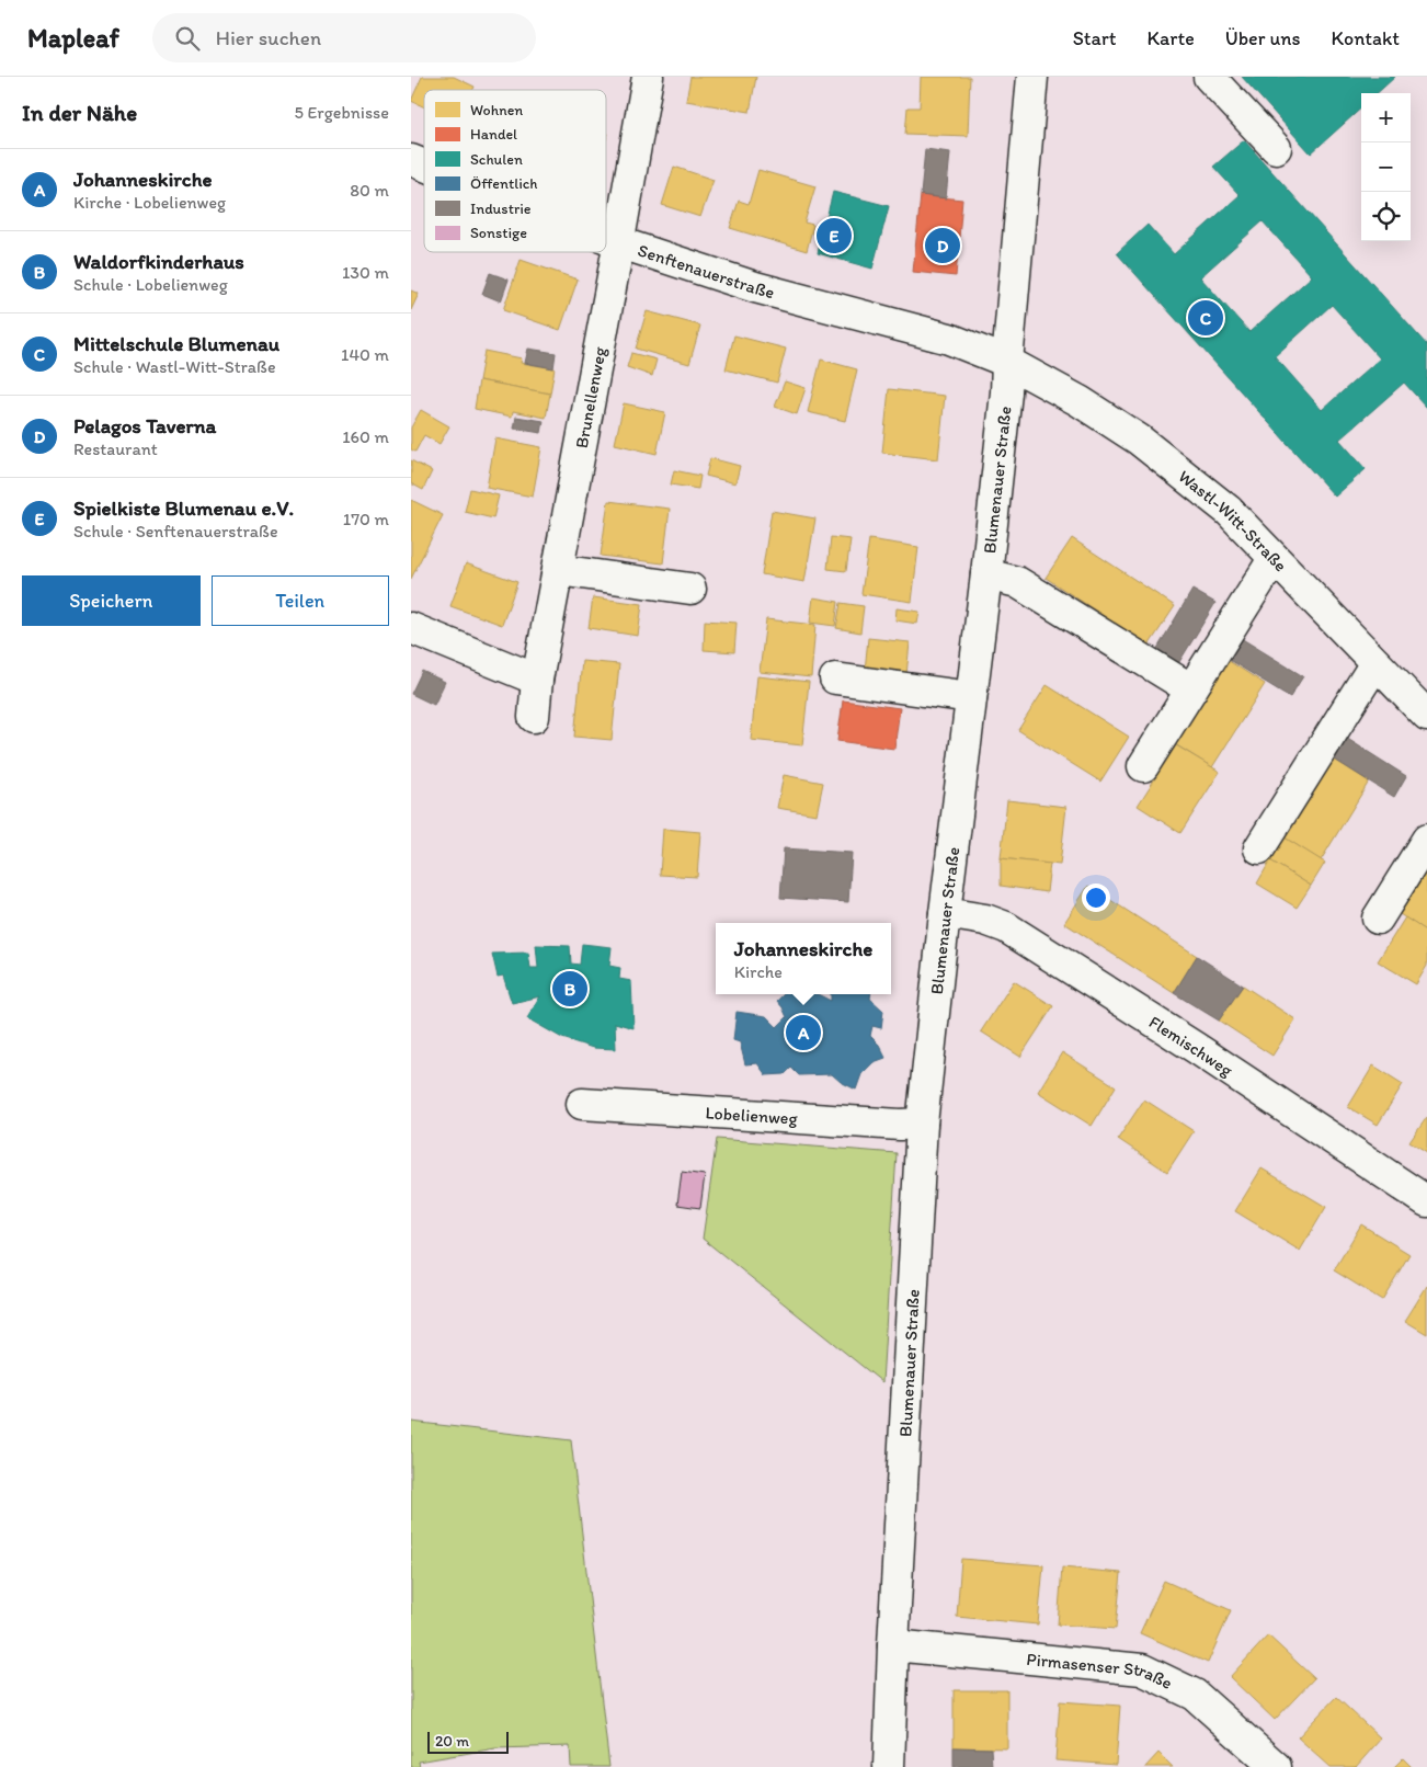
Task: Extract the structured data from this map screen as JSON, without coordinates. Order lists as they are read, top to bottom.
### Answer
{
  "streets": {
    "street": [
      "Senftenauerstraße",
      "Brunellenweg",
      "Blumenauer Straße",
      "Wastl-Witt-Straße",
      "Flemischweg",
      "Lobelienweg",
      "Pirmasenser Straße"
    ]
  },
  "crossings": [
    ["Senftenauerstraße", "Brunellenweg"],
    ["Senftenauerstraße", "Blumenauer Straße"],
    ["Senftenauerstraße", "Wastl-Witt-Straße"],
    ["Blumenauer Straße", "Wastl-Witt-Straße"],
    ["Blumenauer Straße", "Flemischweg"],
    ["Blumenauer Straße", "Lobelienweg"],
    ["Blumenauer Straße", "Pirmasenser Straße"]
  ],
  "legend": [
    "Wohnen",
    "Handel",
    "Schulen",
    "Öffentlich",
    "Industrie",
    "Sonstige"
  ],
  "scale_bar": "20 m",
  "page": {
    "header": "Mapleaf",
    "search": "Hier suchen",
    "nav": [
      "Start",
      "Karte",
      "Über uns",
      "Kontakt"
    ],
    "heading": ["In der Nähe", "5 Ergebnisse"],
    "map_buttons": ["+", "−"],
    "list": [
      {
        "mark": "A",
        "name": "Johanneskirche",
        "note": "Kirche · Lobelienweg",
        "value": "80 m"
      },
      {
        "mark": "B",
        "name": "Waldorfkinderhaus",
        "note": "Schule · Lobelienweg",
        "value": "130 m"
      },
      {
        "mark": "C",
        "name": "Mittelschule Blumenau",
        "note": "Schule · Wastl-Witt-Straße",
        "value": "140 m"
      },
      {
        "mark": "D",
        "name": "Pelagos Taverna",
        "note": "Restaurant",
        "value": "160 m"
      },
      {
        "mark": "E",
        "name": "Spielkiste Blumenau e.V.",
        "note": "Schule · Senftenauerstraße",
        "value": "170 m"
      }
    ],
    "pins": [
      "E",
      "D",
      "C",
      "B",
      "A"
    ],
    "buttons": ["Speichern", "Teilen"],
    "popup": ["Johanneskirche", "Kirche"],
    "scale": "20 m"
  }
}
